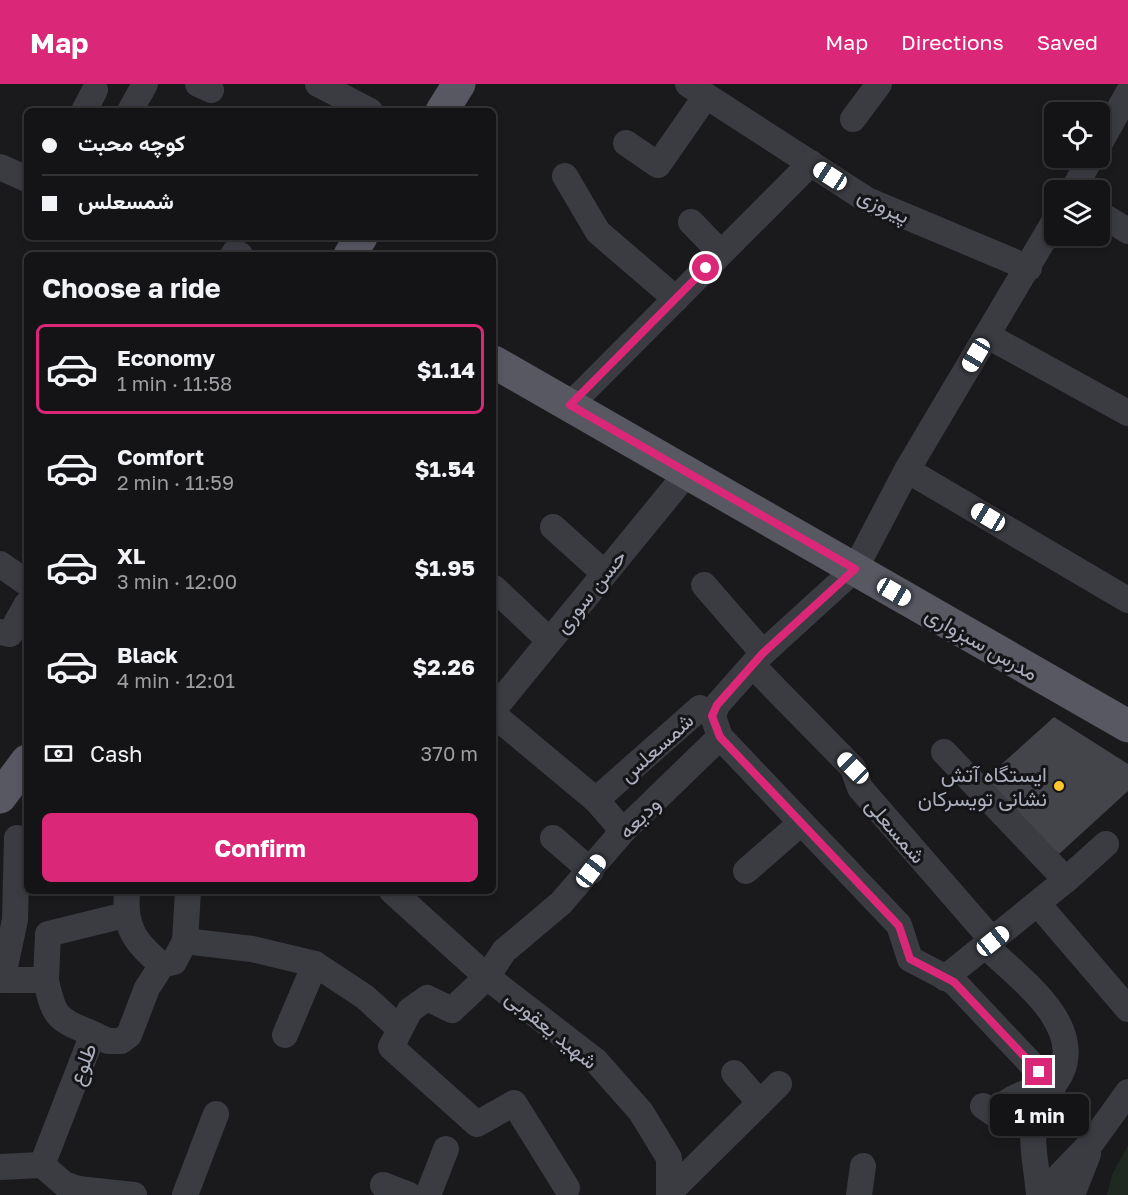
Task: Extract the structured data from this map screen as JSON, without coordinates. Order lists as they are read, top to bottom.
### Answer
{
  "streets": {
    "main road": ["مدرس سبزواری"],
    "street": [
      "پیروزی",
      "حسن سوری",
      "شمسعلس",
      "ودیعه",
      "شمسعلی",
      "شهید یعقوبی",
      "طلوع"
    ]
  },
  "crossings": [
    ["پیروزی", "ودیعه"],
    ["حسن سوری", "مدرس سبزواری"],
    ["مدرس سبزواری", "ودیعه"],
    ["شمسعلس", "ودیعه"],
    ["شمسعلس", "شمسعلی"],
    ["ودیعه", "شمسعلی"],
    ["ودیعه", "شهید یعقوبی"]
  ],
  "places": ["ایستگاه آتش نشانی تویسرکان"],
  "page": {
    "header": "Map",
    "nav": ["Map", "Directions", "Saved"],
    "banner": ["کوچه محبت", "شمسعلس"],
    "heading": "Choose a ride",
    "list": [
      {
        "name": "Economy",
        "note": "1 min · 11:58",
        "value": "$1.14"
      },
      {
        "name": "Comfort",
        "note": "2 min · 11:59",
        "value": "$1.54"
      },
      {
        "name": "XL",
        "note": "3 min · 12:00",
        "value": "$1.95"
      },
      {
        "name": "Black",
        "note": "4 min · 12:01",
        "value": "$2.26"
      }
    ],
    "pay": ["Cash", "370 m"],
    "buttons": "Confirm",
    "bubble": "1 min"
  }
}
